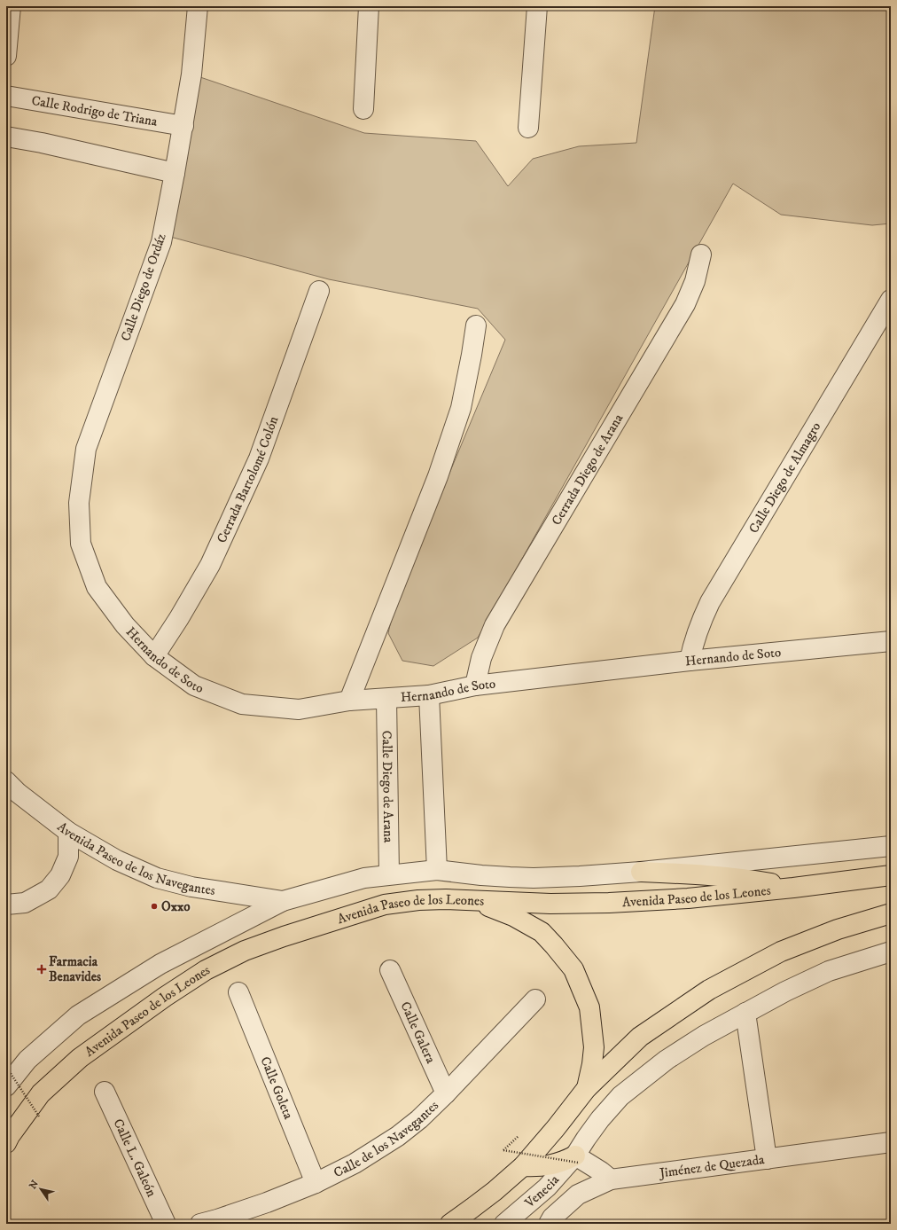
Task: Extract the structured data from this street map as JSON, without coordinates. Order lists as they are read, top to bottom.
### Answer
{
  "streets": {
    "main road": ["Avenida Paseo de los Leones"],
    "street": [
      "Calle Rodrigo de Triana",
      "Calle Diego de Ordáz",
      "Cerrada Diego de Arana",
      "Calle Diego de Almagro",
      "Cerrada Bartolomé Colón",
      "Hernando de Soto",
      "Calle Diego de Arana",
      "Avenida Paseo de los Navegantes",
      "Calle Galera",
      "Calle Goleta",
      "Calle de los Navegantes",
      "Calle L. Galeón",
      "Jiménez de Quezada",
      "Venecia"
    ]
  },
  "crossings": [
    ["Calle Rodrigo de Triana", "Calle Diego de Ordáz"],
    ["Calle Diego de Ordáz", "Hernando de Soto"],
    ["Cerrada Diego de Arana", "Hernando de Soto"],
    ["Calle Diego de Almagro", "Hernando de Soto"],
    ["Cerrada Bartolomé Colón", "Hernando de Soto"],
    ["Hernando de Soto", "Calle Diego de Arana"],
    ["Calle Galera", "Calle de los Navegantes"],
    ["Calle Goleta", "Calle de los Navegantes"]
  ],
  "places": {
    "other": ["Oxxo"],
    "health": ["Farmacia Benavides"]
  },
  "north": "top left"
}
